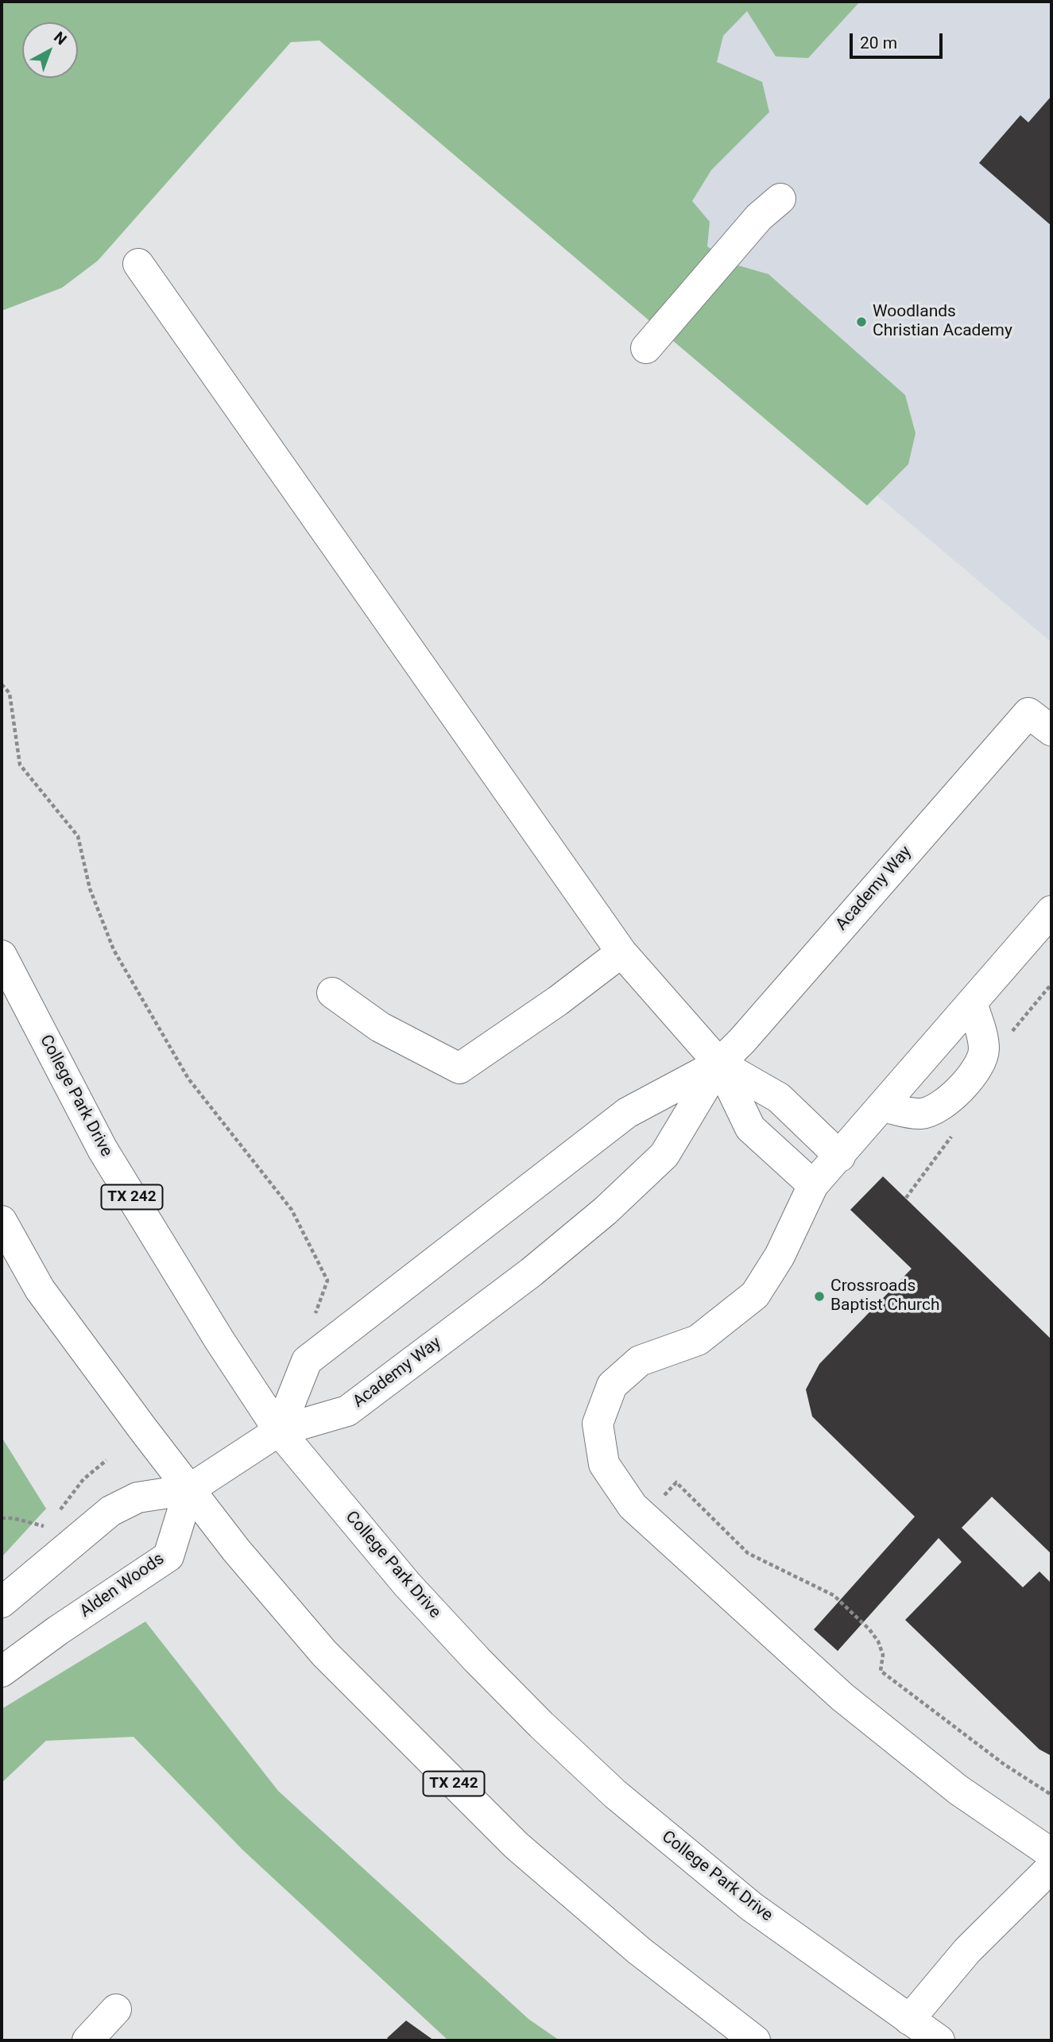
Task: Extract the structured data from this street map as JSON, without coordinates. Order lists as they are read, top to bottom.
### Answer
{
  "streets": {
    "main road": [
      "Academy Way",
      "College Park Drive",
      "TX 242",
      "Alden Woods"
    ]
  },
  "crossings": [
    ["Academy Way", "College Park Drive"],
    ["TX 242", "Alden Woods"]
  ],
  "places": ["Woodlands Christian Academy", "Crossroads Baptist Church"],
  "scale_bar": "20 m",
  "north": "top right"
}
